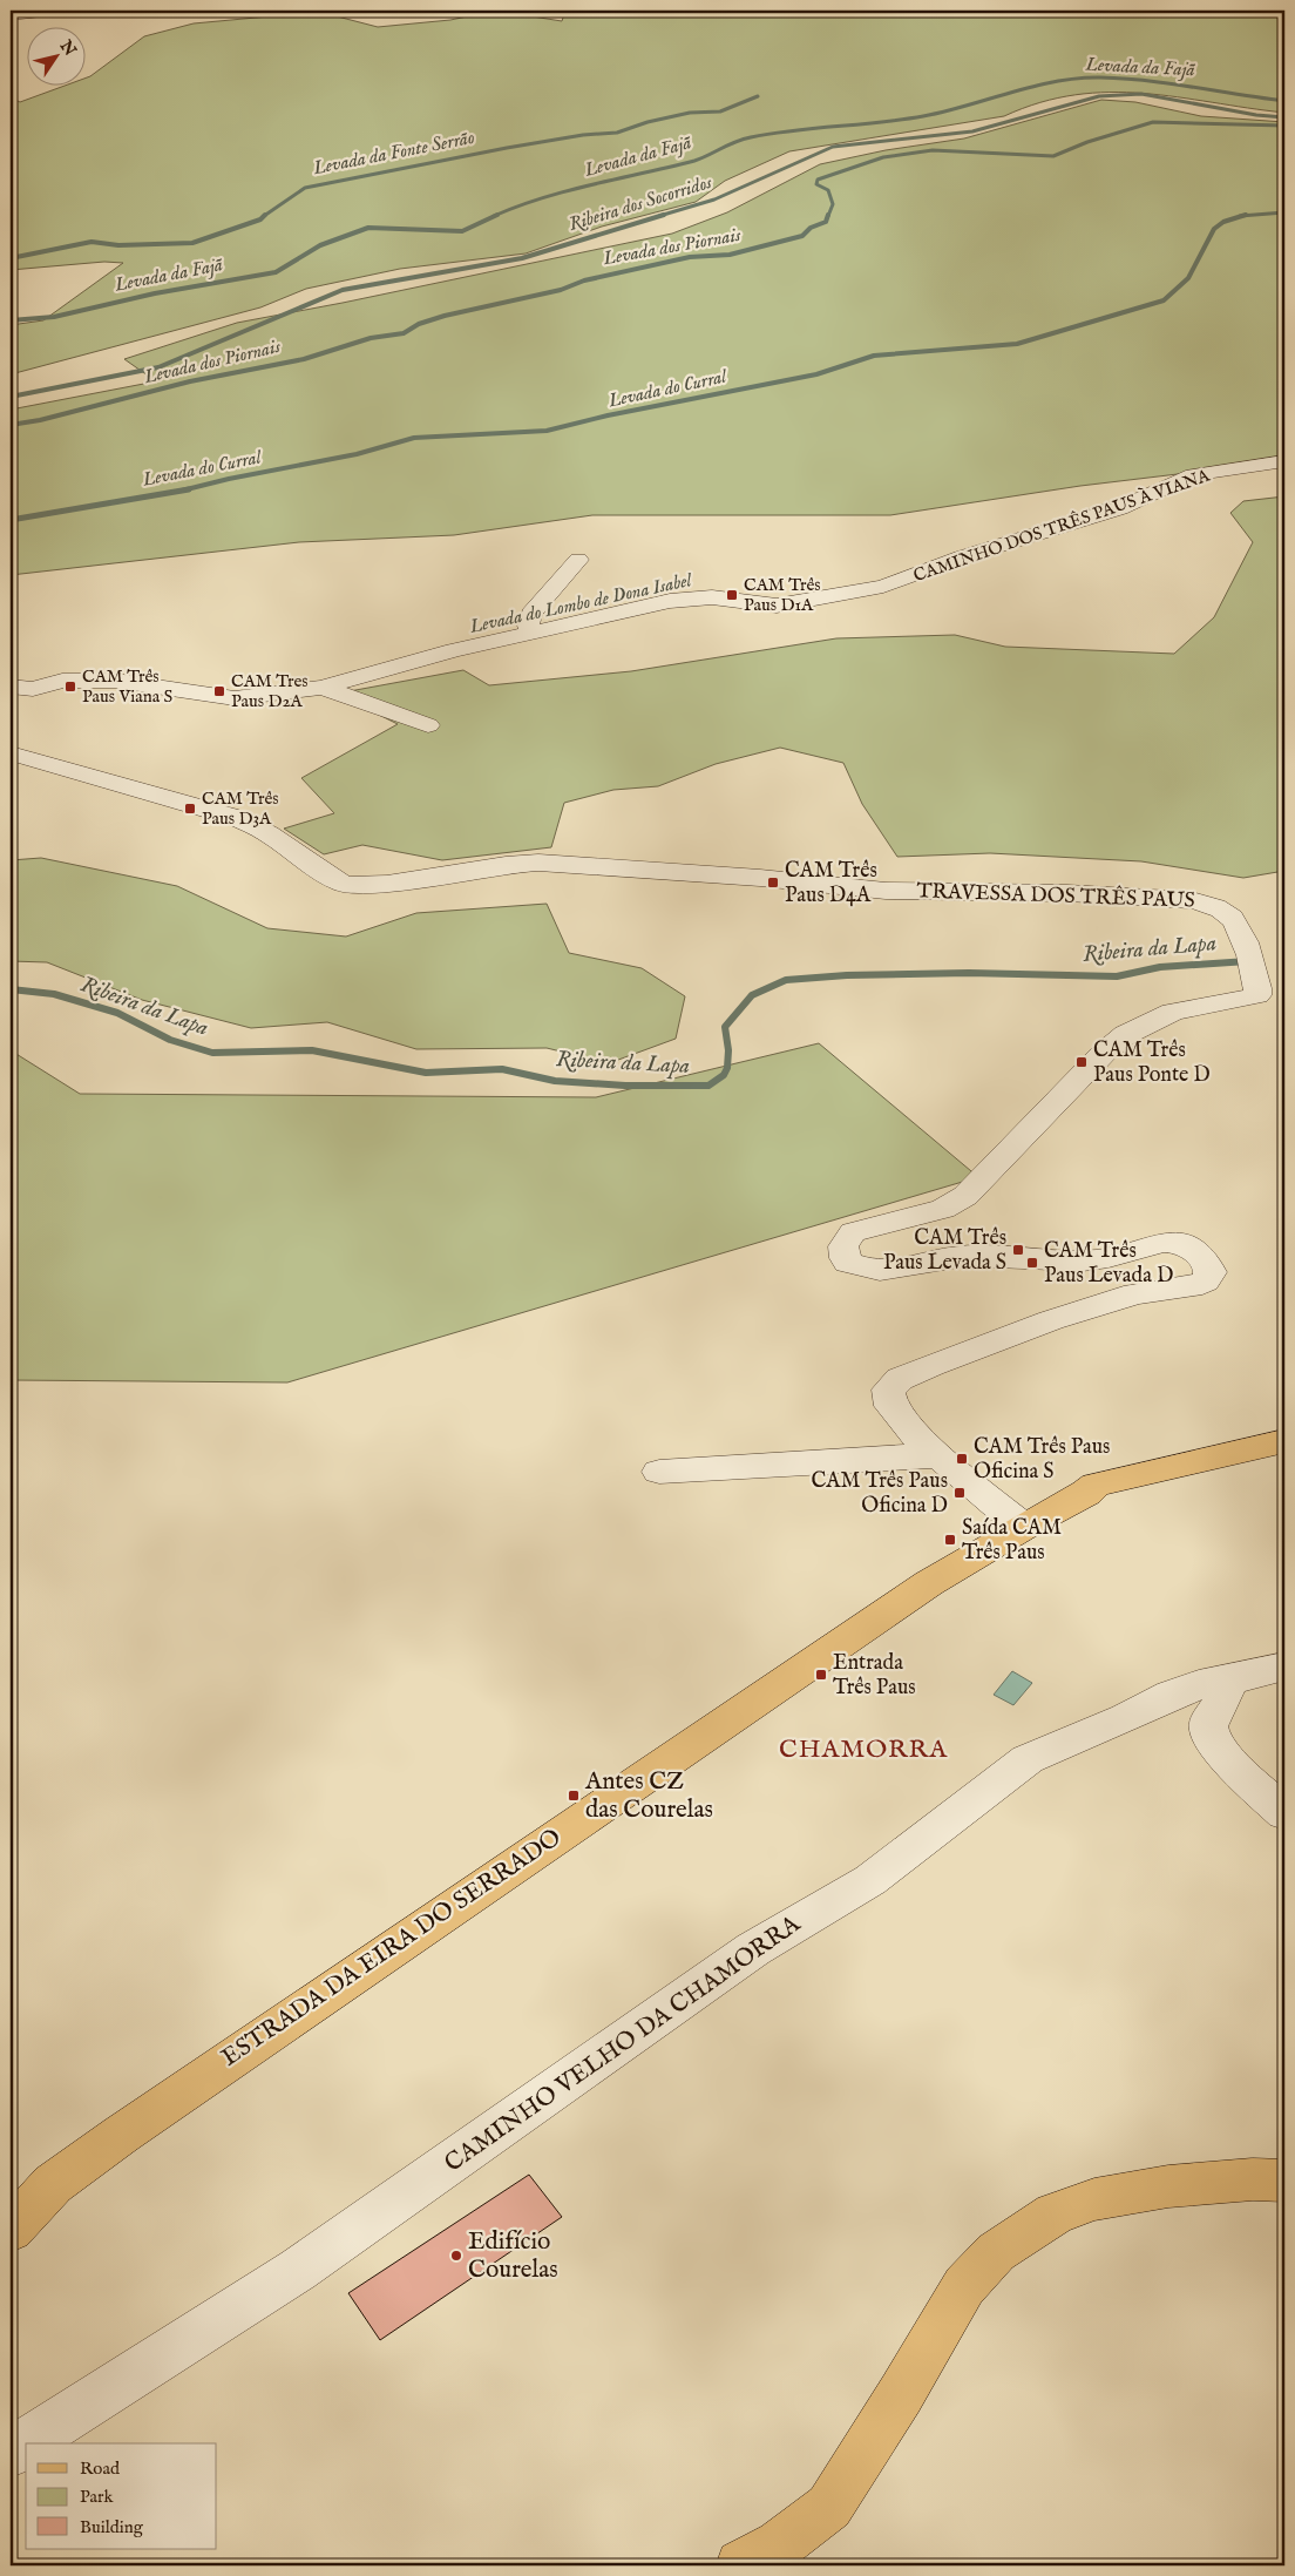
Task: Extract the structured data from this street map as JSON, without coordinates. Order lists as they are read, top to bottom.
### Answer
{
  "streets": {
    "main road": ["ESTRADA DA EIRA DO SERRADO"],
    "street": ["CAMINHO DOS TRÊS PAUS À VIANA", "TRAVESSA DOS TRÊS PAUS", "CAMINHO VELHO DA CHAMORRA"]
  },
  "crossings": [
    ["TRAVESSA DOS TRÊS PAUS", "ESTRADA DA EIRA DO SERRADO"]
  ],
  "districts": ["CHAMORRA"],
  "water": [
    "Levada da Fajã",
    "Levada da Fonte Serrão",
    "Ribeira dos Socorridos",
    "Levada dos Piornais",
    "Levada do Curral",
    "Levada do Lombo de Dona Isabel",
    "Ribeira da Lapa"
  ],
  "places": {
    "transit": [
      "CAM Três Paus D1A",
      "CAM Três Paus Viana S",
      "CAM Tres Paus D2A",
      "CAM Três Paus D3A",
      "CAM Três Paus D4A",
      "CAM Três Paus Ponte D",
      "CAM Três Paus Levada S",
      "CAM Três Paus Levada D",
      "CAM Três Paus Oficina S",
      "CAM Três Paus Oficina D",
      "Saída CAM Três Paus",
      "Entrada Três Paus",
      "Antes CZ das Courelas"
    ],
    "other": ["Edifício Courelas"]
  },
  "legend": ["Road", "Park", "Building"],
  "north": "top right"
}
